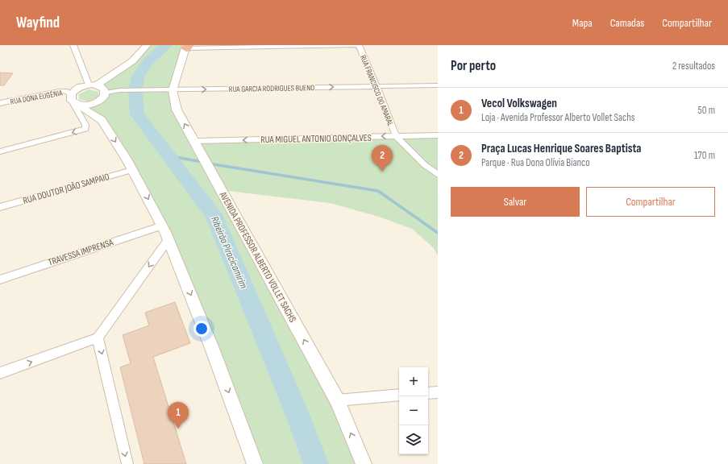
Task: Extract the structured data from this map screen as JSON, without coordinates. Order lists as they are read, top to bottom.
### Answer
{
  "streets": {
    "main road": ["AVENIDA PROFESSOR ALBERTO VOLLET SACHS"],
    "street": [
      "RUA GARCIA RODRIGUES BUENO",
      "RUA FRANCISCO DO AMARAL",
      "RUA DONA EUGÊNIA",
      "RUA MIGUEL ANTONIO GONÇALVES",
      "RUA DOUTOR JOÃO SAMPAIO",
      "TRAVESSA IMPRENSA"
    ]
  },
  "crossings": [
    ["RUA GARCIA RODRIGUES BUENO", "RUA FRANCISCO DO AMARAL"],
    ["RUA GARCIA RODRIGUES BUENO", "AVENIDA PROFESSOR ALBERTO VOLLET SACHS"],
    ["RUA FRANCISCO DO AMARAL", "RUA MIGUEL ANTONIO GONÇALVES"],
    ["RUA MIGUEL ANTONIO GONÇALVES", "AVENIDA PROFESSOR ALBERTO VOLLET SACHS"]
  ],
  "one_way": ["RUA MIGUEL ANTONIO GONÇALVES"],
  "water": ["Ribeirão Piracicamirim"],
  "page": {
    "header": "Wayfind",
    "nav": ["Mapa", "Camadas", "Compartilhar"],
    "heading": ["Por perto", "2 resultados"],
    "list": [
      {
        "mark": "1",
        "name": "Vecol Volkswagen",
        "note": "Loja · Avenida Professor Alberto Vollet Sachs",
        "value": "50 m"
      },
      {
        "mark": "2",
        "name": "Praça Lucas Henrique Soares Baptista",
        "note": "Parque · Rua Dona Olívia Bianco",
        "value": "170 m"
      }
    ],
    "pins": ["2", "1"],
    "buttons": ["Salvar", "Compartilhar"],
    "map_buttons": ["+", "−"]
  }
}
